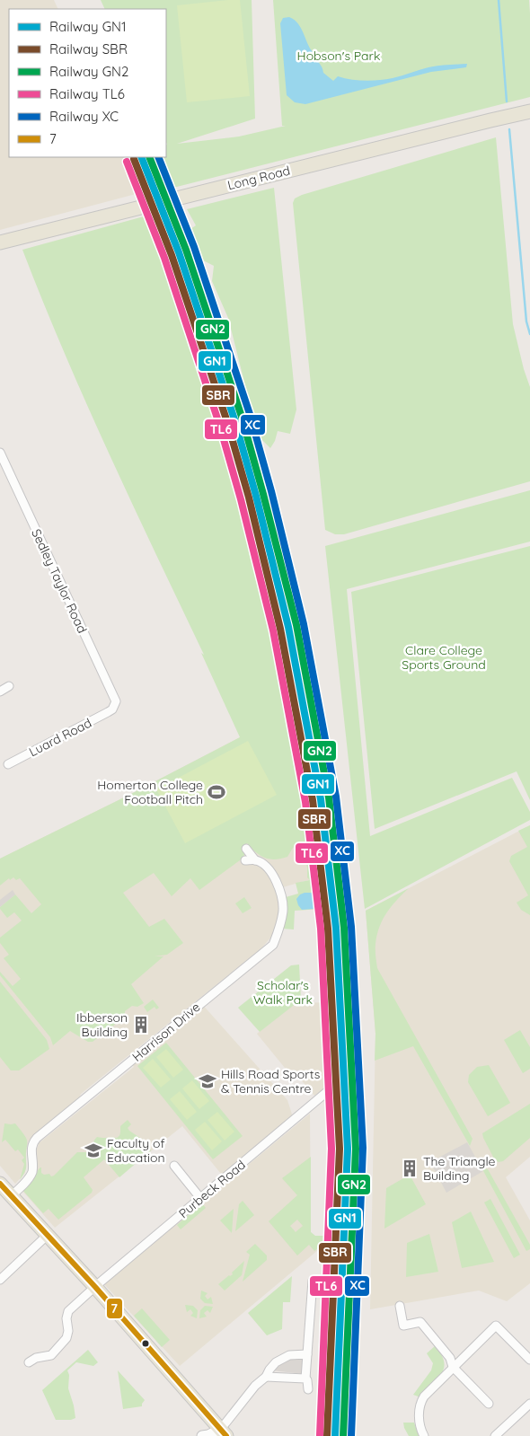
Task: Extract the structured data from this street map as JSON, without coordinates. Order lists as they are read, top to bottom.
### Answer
{
  "streets": {
    "main road": ["Long Road"],
    "street": [
      "Sedley Taylor Road",
      "Luard Road",
      "Harrison Drive",
      "Purbeck Road"
    ]
  },
  "crossings": [
    ["Sedley Taylor Road", "Luard Road"]
  ],
  "parks": ["Hobson's Park", "Clare College Sports Ground", "Scholar's Walk Park"],
  "places": {
    "sports": ["Homerton College Football Pitch"],
    "building": ["Ibberson Building", "The Triangle Building"],
    "school or university": ["Hills Road Sports & Tennis Centre", "Faculty of Education"]
  },
  "lines": [
    "rail line GN1",
    "rail line GN2",
    "rail line XC",
    "rail line SBR",
    "rail line TL6",
    "transit line 7"
  ],
  "legend": [
    "Railway GN1",
    "Railway SBR",
    "Railway GN2",
    "Railway TL6",
    "Railway XC",
    "7"
  ]
}
